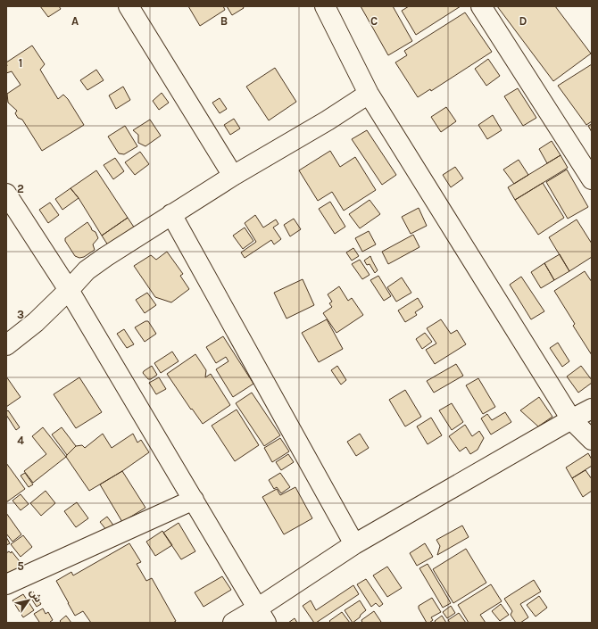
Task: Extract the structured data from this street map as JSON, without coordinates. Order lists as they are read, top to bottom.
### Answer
{
  "north": "top right",
  "grid": {
    "columns": [
      "A",
      "B",
      "C",
      "D"
    ],
    "rows": [
      "1",
      "2",
      "3",
      "4",
      "5"
    ]
  }
}
